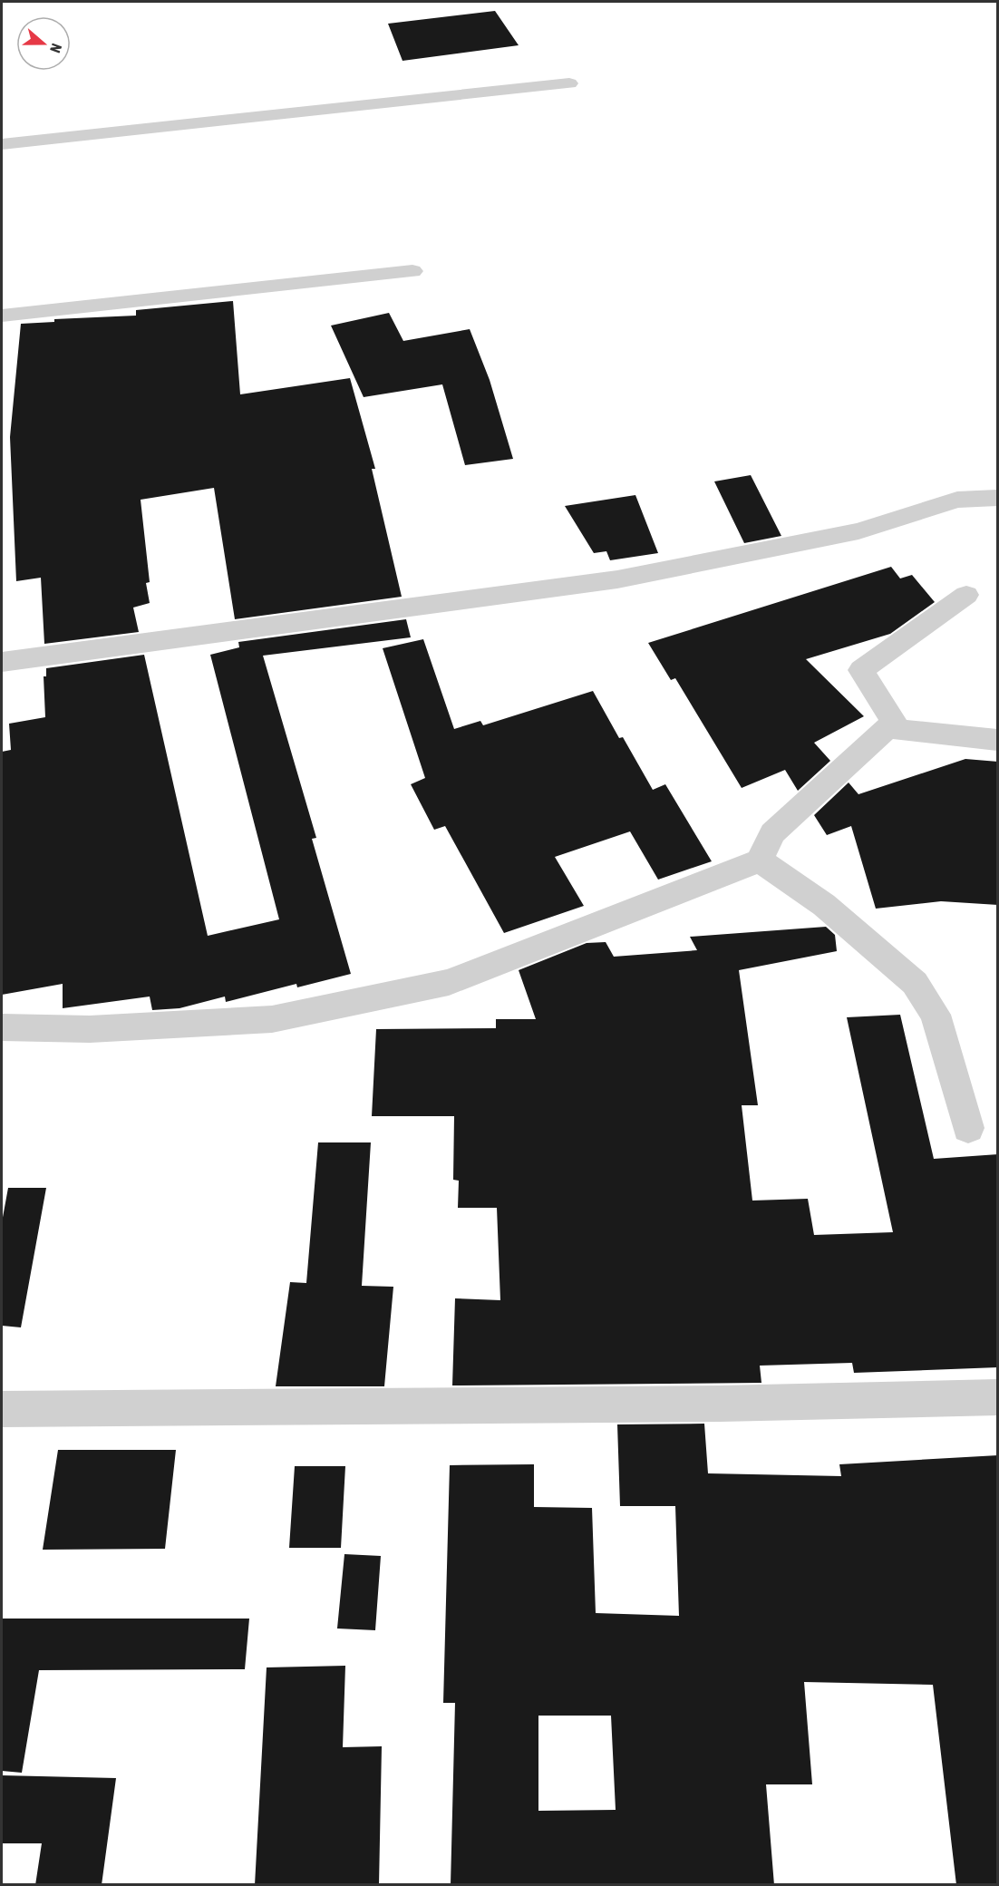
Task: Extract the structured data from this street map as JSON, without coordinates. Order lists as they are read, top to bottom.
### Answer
{
  "north": "right"
}
